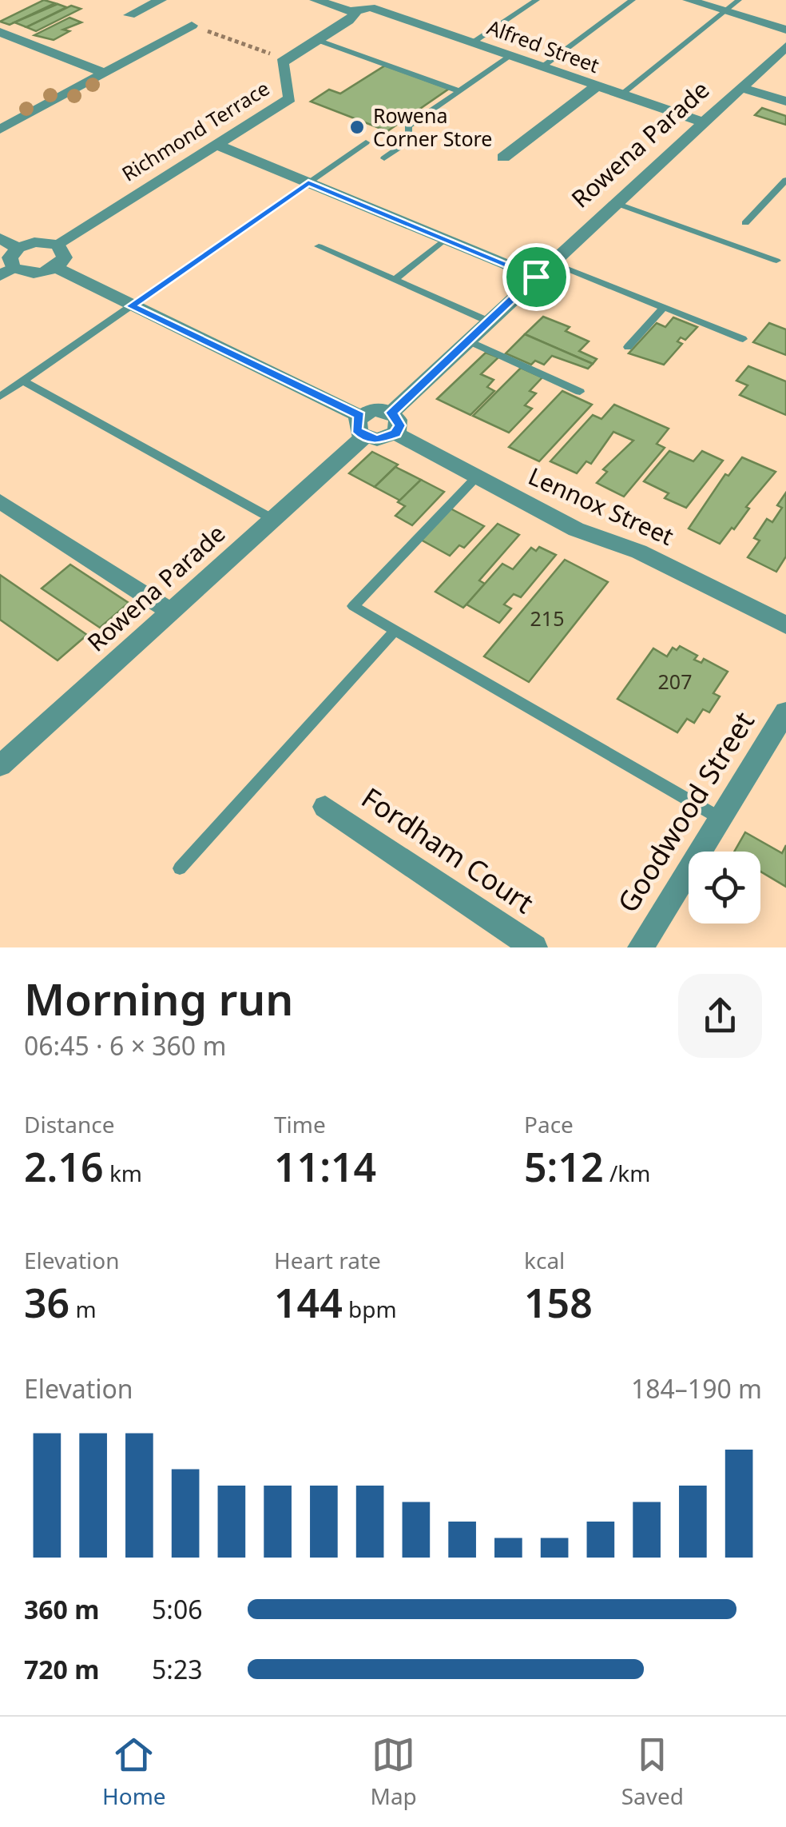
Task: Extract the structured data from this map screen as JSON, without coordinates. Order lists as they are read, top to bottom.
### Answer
{
  "streets": {
    "street": [
      "Alfred Street",
      "Richmond Terrace",
      "Rowena Parade",
      "Lennox Street",
      "Goodwood Street",
      "Fordham Court"
    ]
  },
  "crossings": [
    ["Alfred Street", "Richmond Terrace"],
    ["Alfred Street", "Rowena Parade"],
    ["Rowena Parade", "Lennox Street"]
  ],
  "places": ["Rowena Corner Store"],
  "house_numbers": ["215", "207"],
  "page": {
    "heading": ["Morning run", "06:45 · 6 × 360 m"],
    "stats": [
      ["Distance", "2.16 km"],
      ["Time", "11:14"],
      ["Pace", "5:12 /km"],
      ["Elevation", "36 m"],
      ["Heart rate", "144 bpm"],
      ["kcal", "158"]
    ],
    "chart": ["Elevation", "184–190 m"],
    "list": [
      {
        "name": "360 m",
        "note": "5:06"
      },
      {
        "name": "720 m",
        "note": "5:23"
      }
    ],
    "tabs": ["Home", "Map", "Saved"]
  }
}
